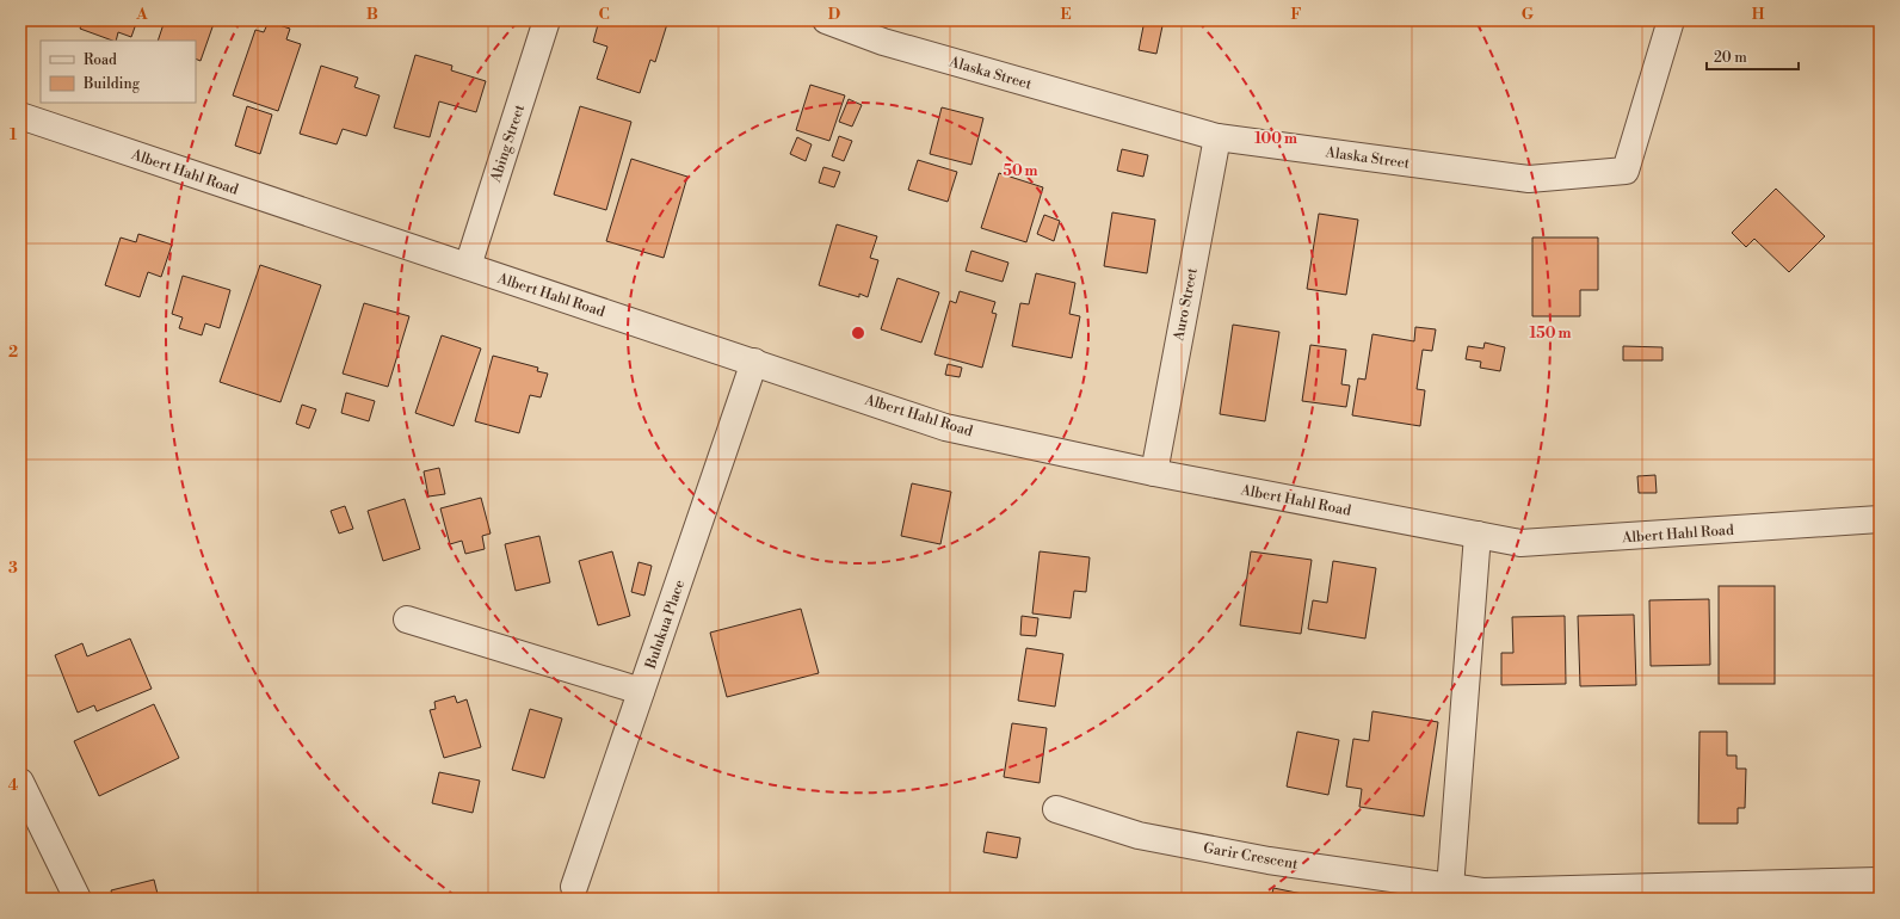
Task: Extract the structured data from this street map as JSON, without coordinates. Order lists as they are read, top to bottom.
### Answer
{
  "streets": {
    "street": [
      "Alaska Street",
      "Abing Street",
      "Albert Hahl Road",
      "Auro Street",
      "Bulukua Place",
      "Garir Crescent"
    ]
  },
  "crossings": [
    ["Alaska Street", "Auro Street"],
    ["Abing Street", "Albert Hahl Road"],
    ["Albert Hahl Road", "Auro Street"],
    ["Albert Hahl Road", "Bulukua Place"]
  ],
  "legend": ["Road", "Building"],
  "scale_bar": "20 m",
  "grid": {
    "columns": [
      "A",
      "B",
      "C",
      "D",
      "E",
      "F",
      "G",
      "H"
    ],
    "rows": [
      "1",
      "2",
      "3",
      "4"
    ]
  },
  "rings": ["100 m", "50 m", "150 m"]
}
